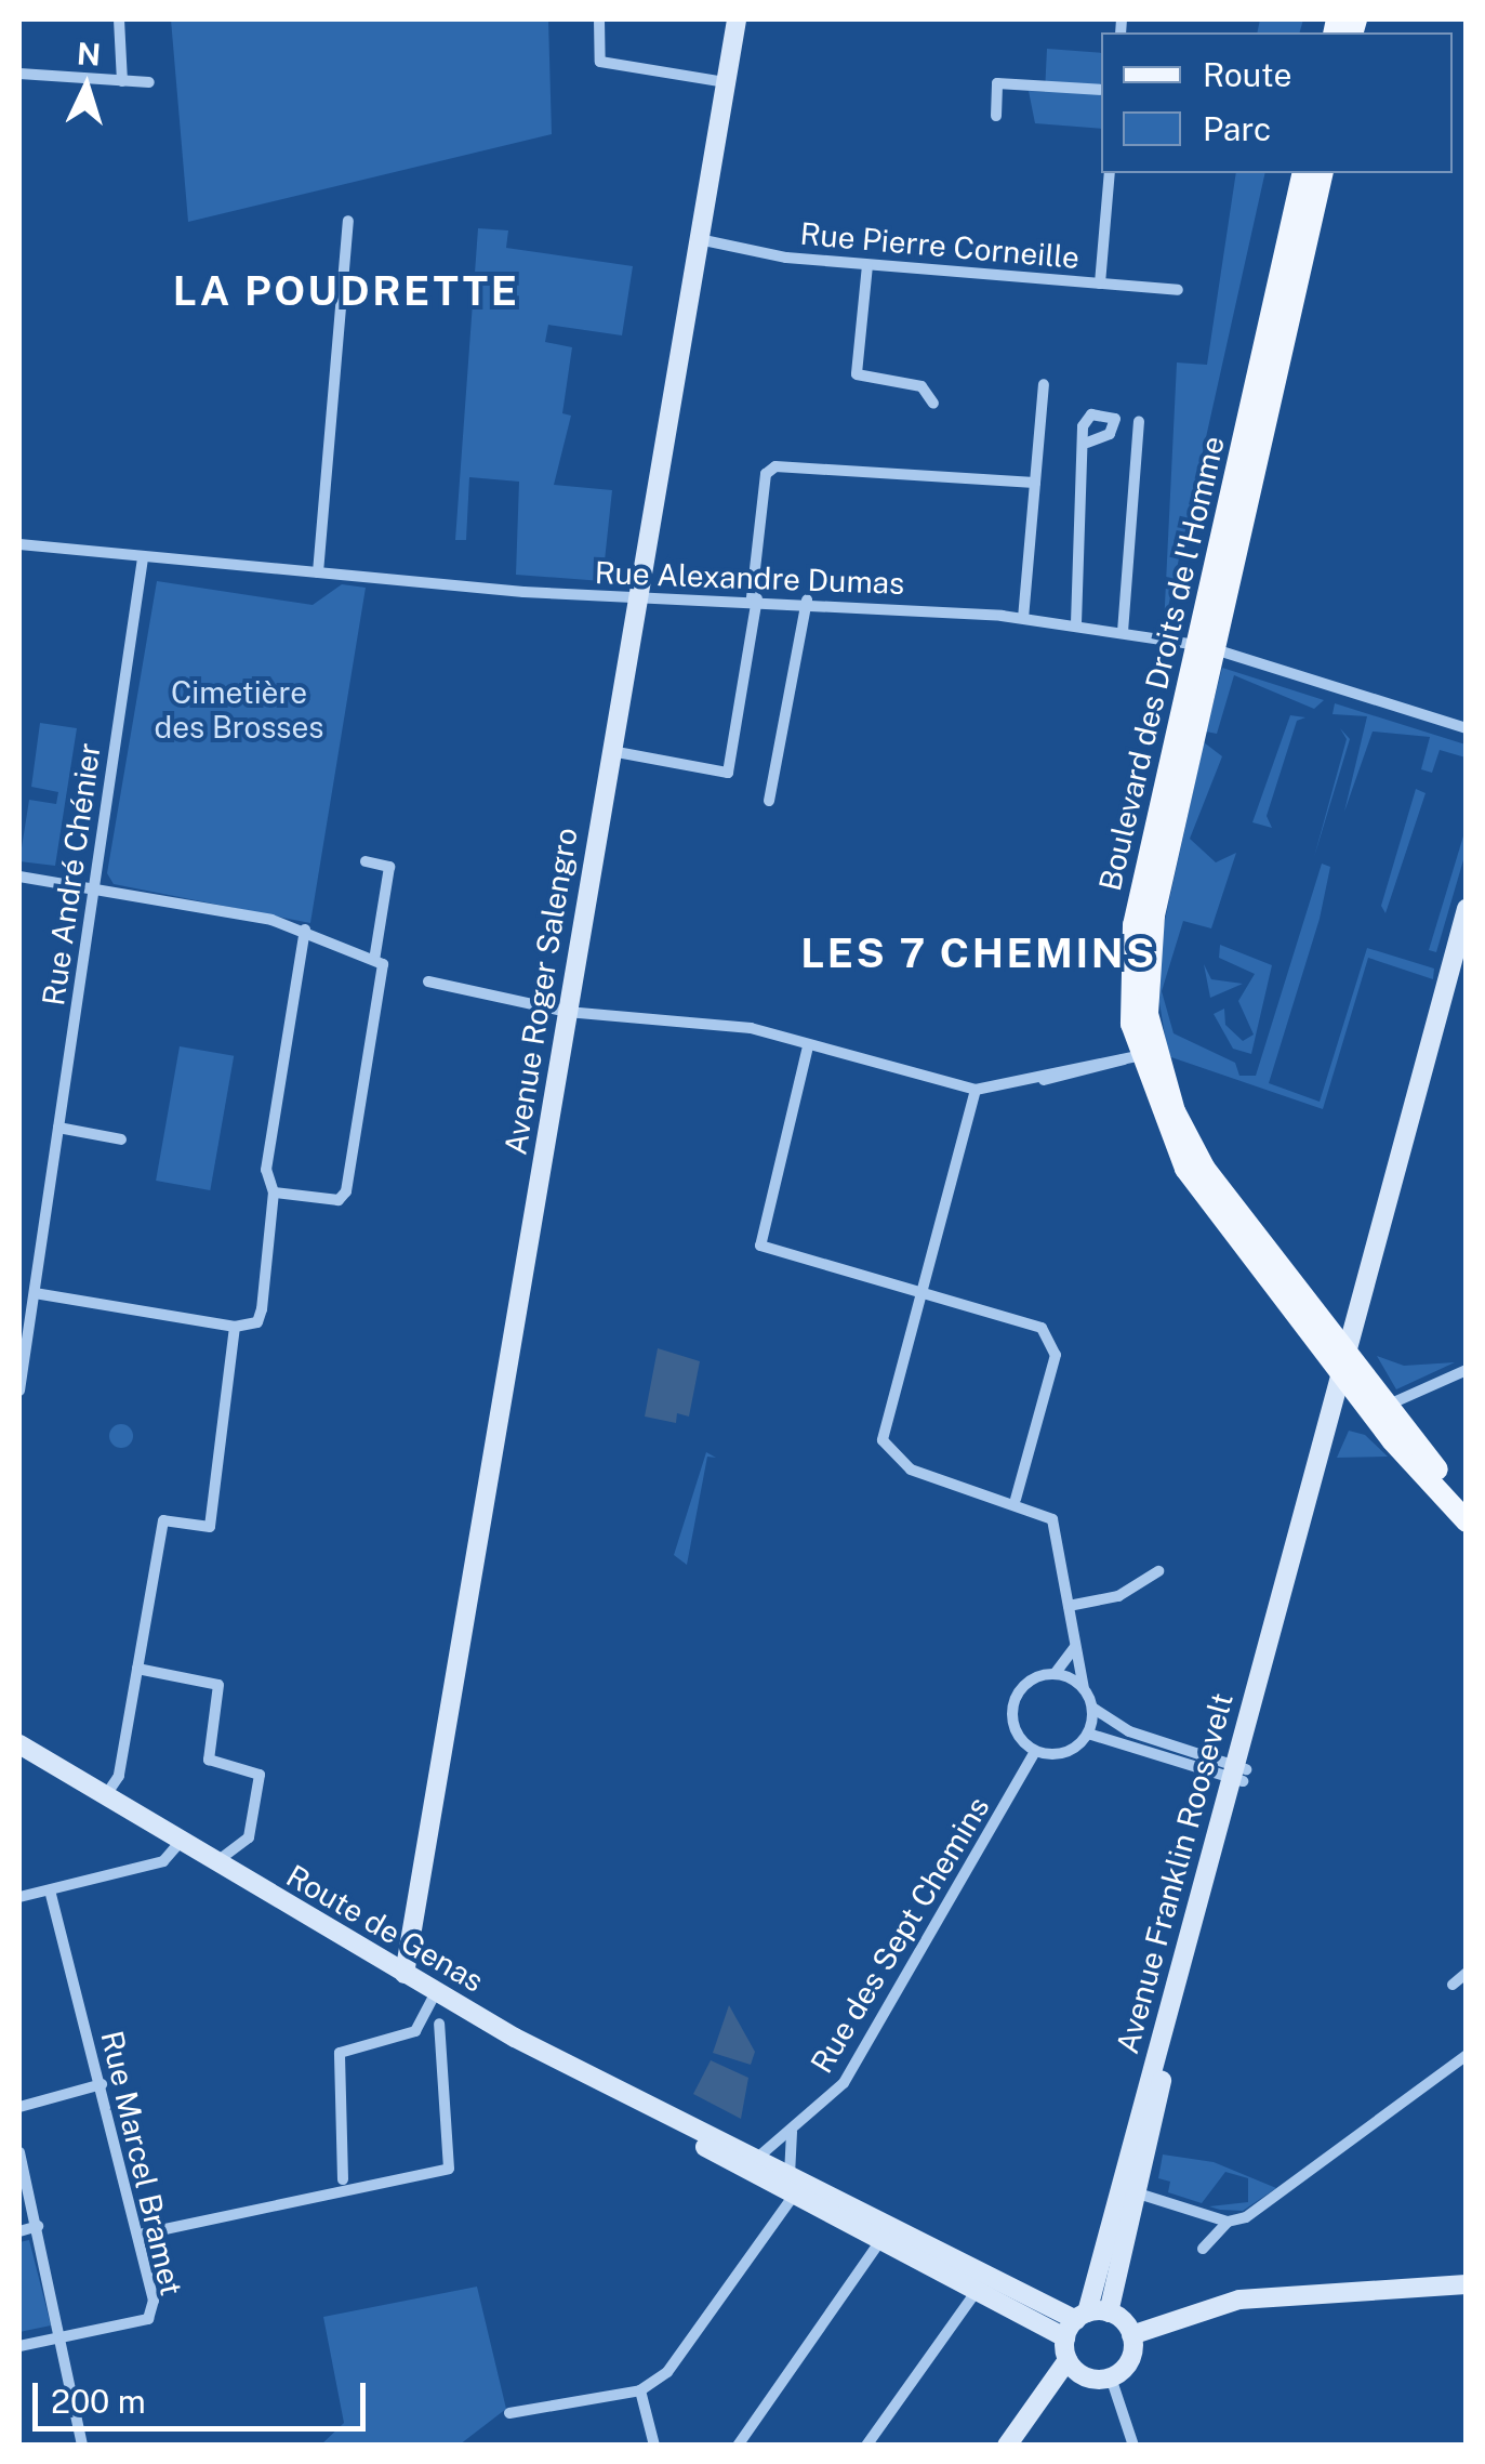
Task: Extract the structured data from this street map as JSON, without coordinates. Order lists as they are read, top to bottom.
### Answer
{
  "streets": {
    "main road": ["Boulevard des Droits de l'Homme"],
    "street": [
      "Rue Pierre Corneille",
      "Rue Alexandre Dumas",
      "Rue André Chénier",
      "Avenue Roger Salengro",
      "Avenue Franklin Roosevelt",
      "Route de Genas",
      "Rue des Sept Chemins",
      "Rue Marcel Bramet"
    ]
  },
  "crossings": [
    ["Rue Pierre Corneille", "Avenue Roger Salengro"],
    ["Rue Alexandre Dumas", "Boulevard des Droits de l'Homme"],
    ["Rue Alexandre Dumas", "Rue André Chénier"],
    ["Rue Alexandre Dumas", "Avenue Roger Salengro"],
    ["Boulevard des Droits de l'Homme", "Avenue Franklin Roosevelt"],
    ["Avenue Roger Salengro", "Route de Genas"],
    ["Avenue Franklin Roosevelt", "Route de Genas"],
    ["Route de Genas", "Rue des Sept Chemins"]
  ],
  "districts": ["LA POUDRETTE", "LES 7 CHEMINS"],
  "parks": ["Cimetière des Brosses"],
  "legend": ["Route", "Parc"],
  "scale_bar": "200 m",
  "north": "top"
}
